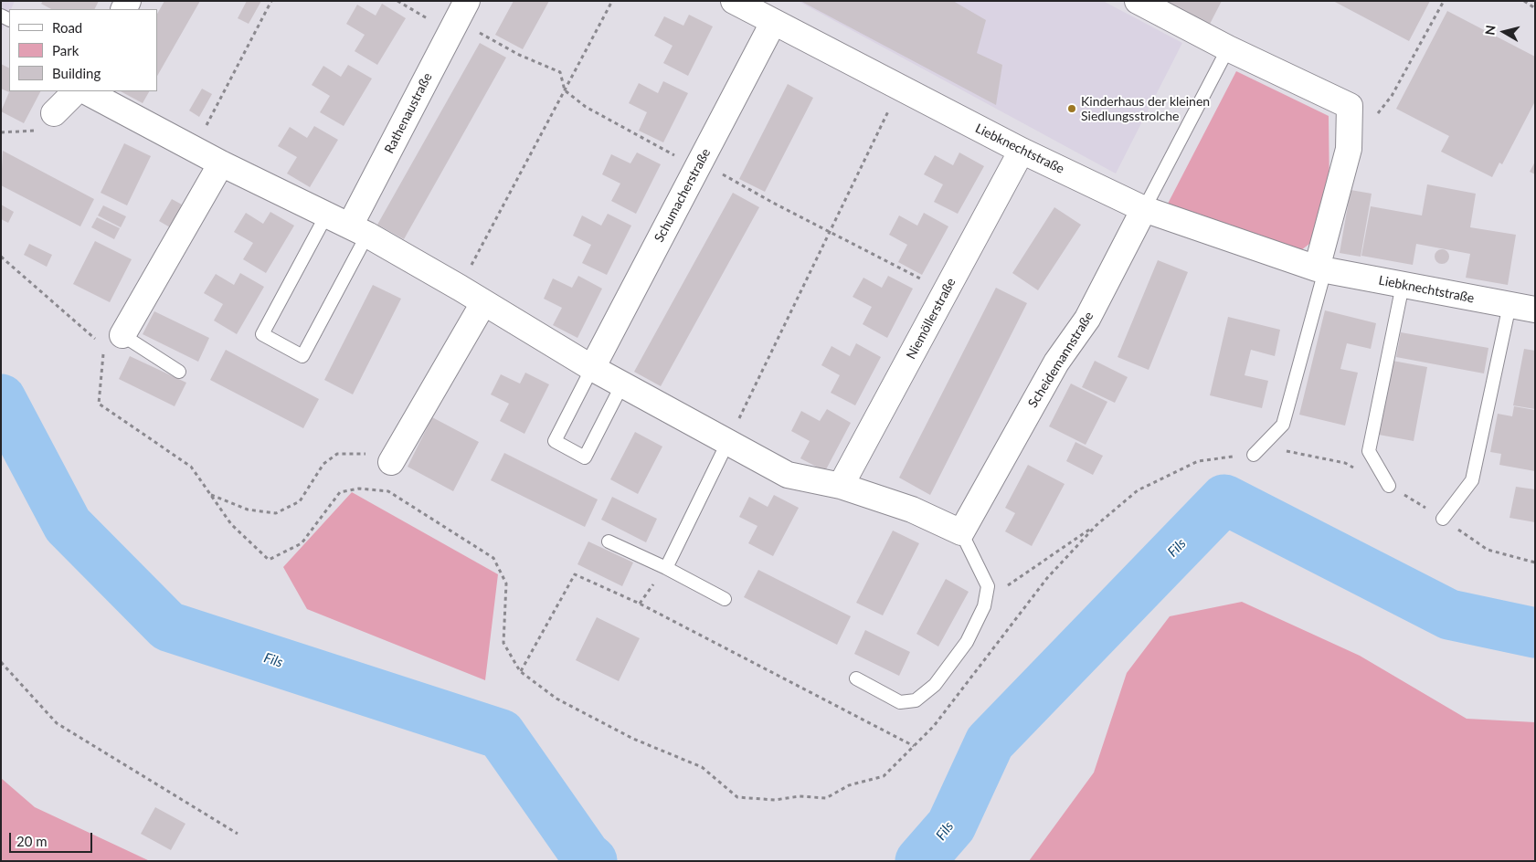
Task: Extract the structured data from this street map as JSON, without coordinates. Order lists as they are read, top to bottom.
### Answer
{
  "streets": {
    "street": [
      "Rathenaustraße",
      "Liebknechtstraße",
      "Schumacherstraße",
      "Niemöllerstraße",
      "Scheidemannstraße"
    ]
  },
  "crossings": [
    ["Liebknechtstraße", "Schumacherstraße"],
    ["Liebknechtstraße", "Niemöllerstraße"],
    ["Liebknechtstraße", "Scheidemannstraße"]
  ],
  "water": ["Fils"],
  "places": ["Kinderhaus der kleinen Siedlungsstrolche"],
  "legend": ["Road", "Park", "Building"],
  "scale_bar": "20 m",
  "north": "left"
}
